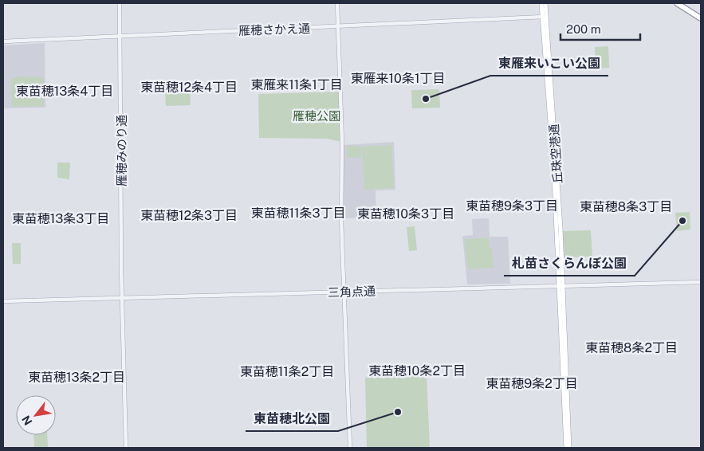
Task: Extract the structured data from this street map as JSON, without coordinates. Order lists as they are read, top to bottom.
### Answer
{
  "streets": {
    "main road": ["丘珠空港通"],
    "street": ["雁穂さかえ通", "雁穂みのり通", "三角点通"]
  },
  "crossings": [
    ["雁穂さかえ通", "雁穂みのり通"],
    ["雁穂さかえ通", "丘珠空港通"],
    ["雁穂みのり通", "三角点通"],
    ["丘珠空港通", "三角点通"]
  ],
  "districts": [
    "東雁来10条1丁目",
    "東雁来11条1丁目",
    "東苗穂12条4丁目",
    "東苗穂13条4丁目",
    "東苗穂9条3丁目",
    "東苗穂8条3丁目",
    "東苗穂11条3丁目",
    "東苗穂10条3丁目",
    "東苗穂12条3丁目",
    "東苗穂13条3丁目",
    "東苗穂8条2丁目",
    "東苗穂10条2丁目",
    "東苗穂11条2丁目",
    "東苗穂13条2丁目",
    "東苗穂9条2丁目"
  ],
  "parks": ["雁穂公園"],
  "places": ["東雁来いこい公園", "札苗さくらんぼ公園", "東苗穂北公園"],
  "scale_bar": "200 m",
  "north": "bottom left"
}
